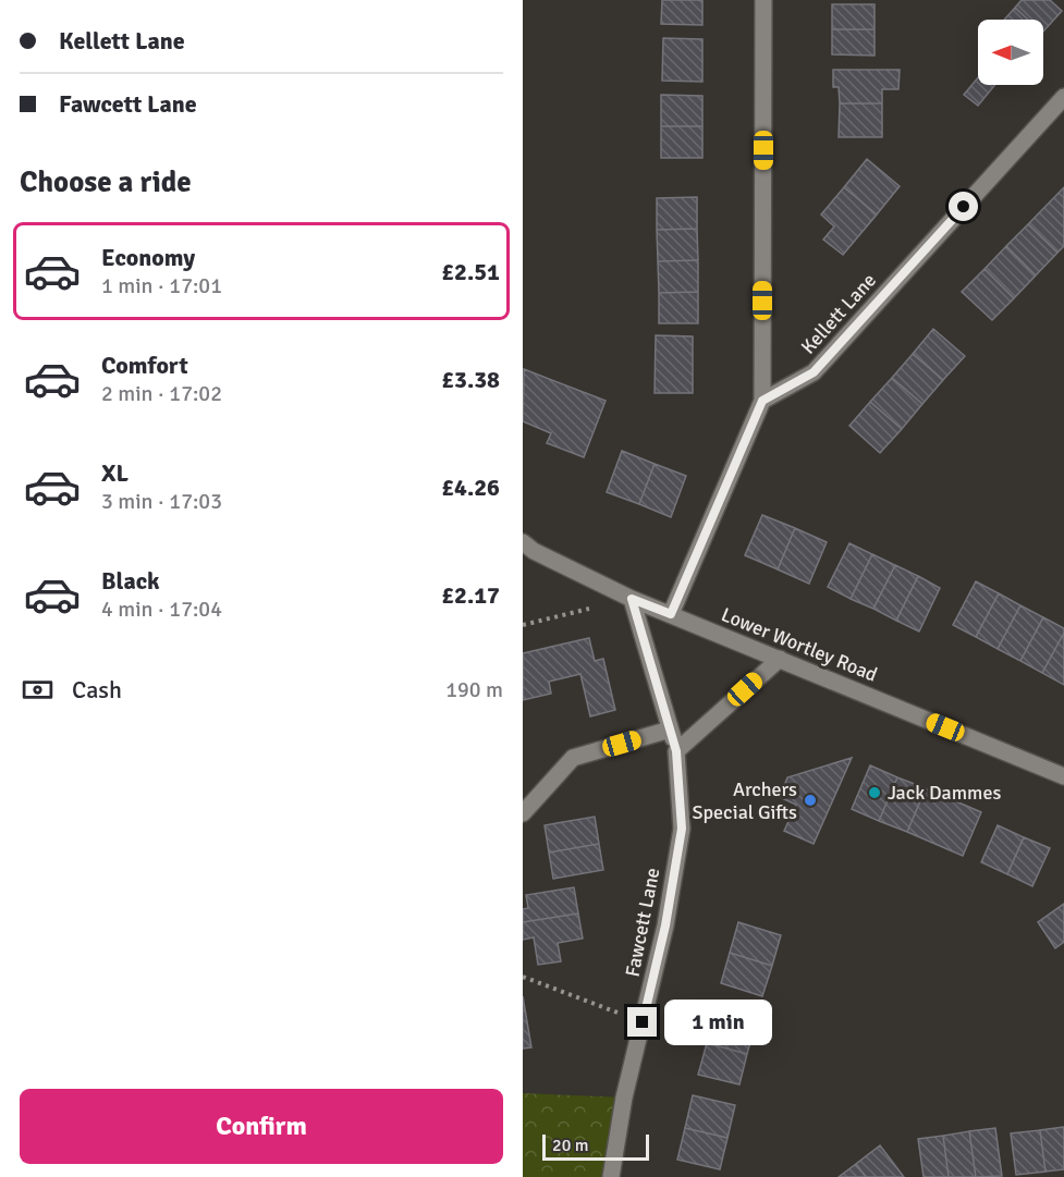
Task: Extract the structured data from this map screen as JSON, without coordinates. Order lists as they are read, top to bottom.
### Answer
{
  "streets": {
    "street": ["Kellett Lane", "Lower Wortley Road", "Fawcett Lane"]
  },
  "crossings": [
    ["Lower Wortley Road", "Fawcett Lane"]
  ],
  "places": ["Jack Dammes", "Archers Special Gifts"],
  "scale_bar": "20 m",
  "north": "left",
  "page": {
    "banner": ["Kellett Lane", "Fawcett Lane"],
    "heading": "Choose a ride",
    "list": [
      {
        "name": "Economy",
        "note": "1 min · 17:01",
        "value": "£2.51"
      },
      {
        "name": "Comfort",
        "note": "2 min · 17:02",
        "value": "£3.38"
      },
      {
        "name": "XL",
        "note": "3 min · 17:03",
        "value": "£4.26"
      },
      {
        "name": "Black",
        "note": "4 min · 17:04",
        "value": "£2.17"
      }
    ],
    "pay": ["Cash", "190 m"],
    "bubble": "1 min",
    "buttons": "Confirm",
    "scale": "20 m"
  }
}
